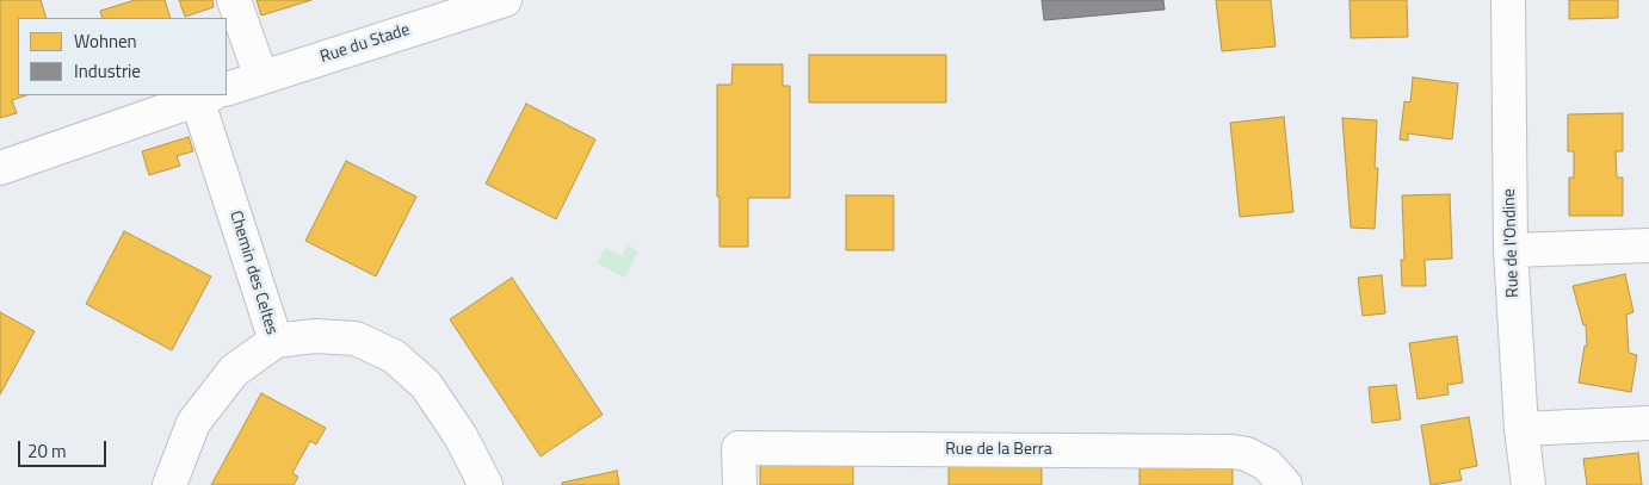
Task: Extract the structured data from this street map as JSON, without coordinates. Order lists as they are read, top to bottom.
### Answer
{
  "streets": {
    "street": [
      "Rue du Stade",
      "Rue de l'Ondine",
      "Chemin des Celtes",
      "Rue de la Berra"
    ]
  },
  "legend": ["Wohnen", "Industrie"],
  "scale_bar": "20 m"
}
